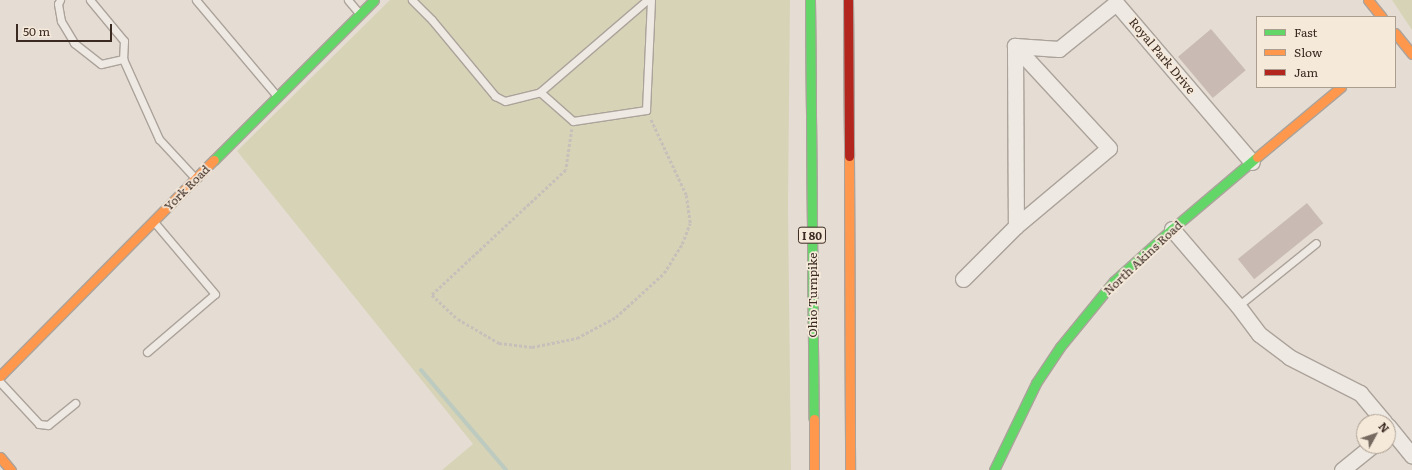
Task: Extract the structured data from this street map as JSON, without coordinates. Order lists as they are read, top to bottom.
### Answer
{
  "streets": {
    "main road": [
      "York Road",
      "I 80",
      "North Akins Road",
      "Ohio Turnpike"
    ],
    "street": ["Royal Park Drive"]
  },
  "crossings": [
    ["Royal Park Drive", "North Akins Road"]
  ],
  "legend": ["Fast", "Slow", "Jam"],
  "scale_bar": "50 m",
  "north": "top right"
}
